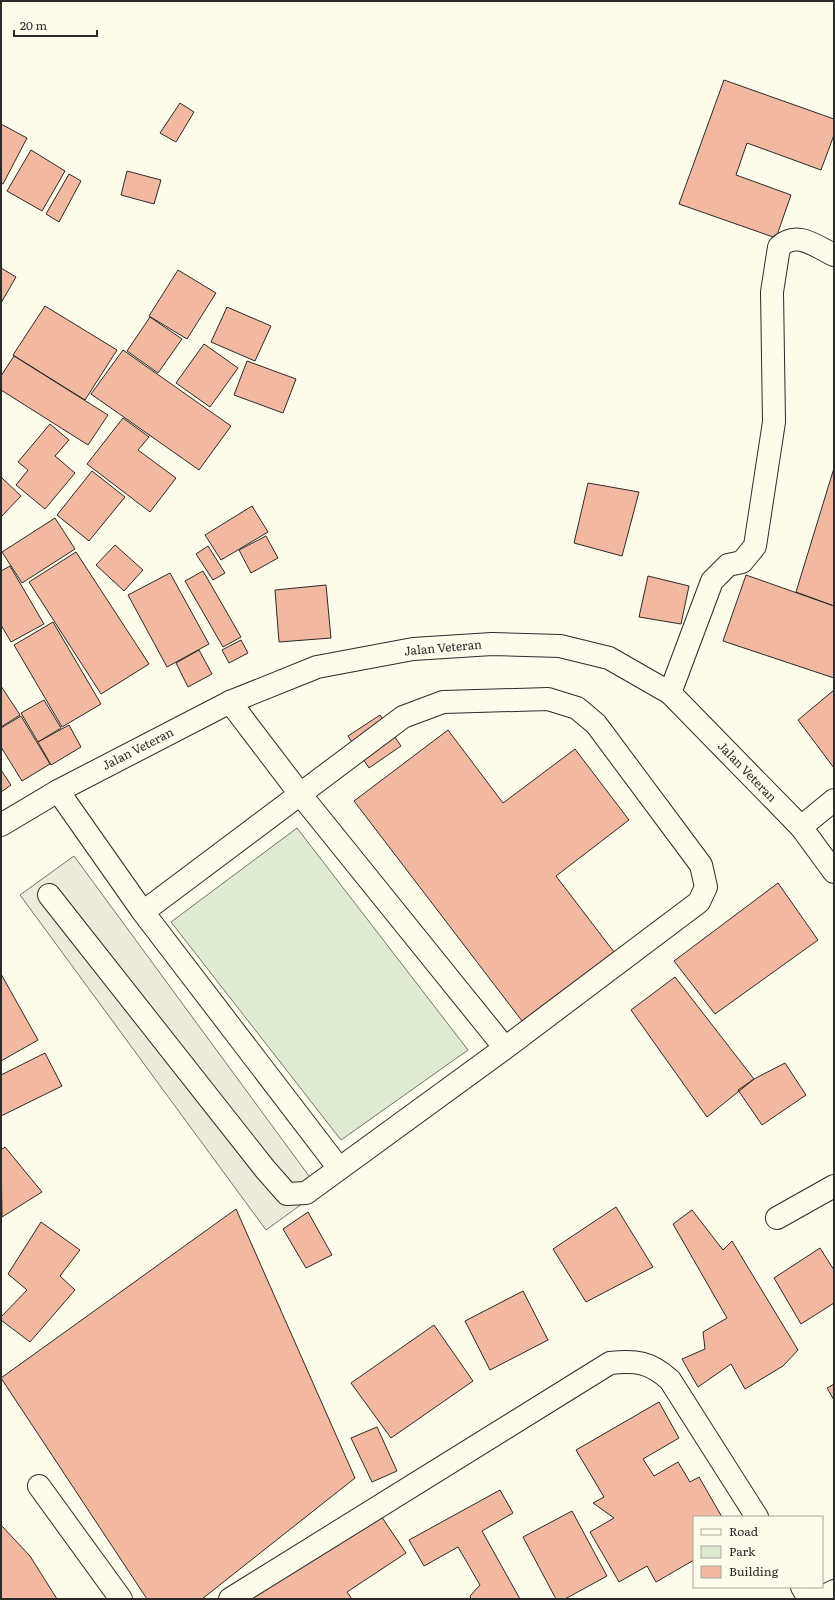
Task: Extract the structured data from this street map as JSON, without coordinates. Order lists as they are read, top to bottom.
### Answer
{
  "streets": {
    "main road": ["Jalan Veteran"]
  },
  "legend": ["Road", "Park", "Building"],
  "scale_bar": "20 m"
}
